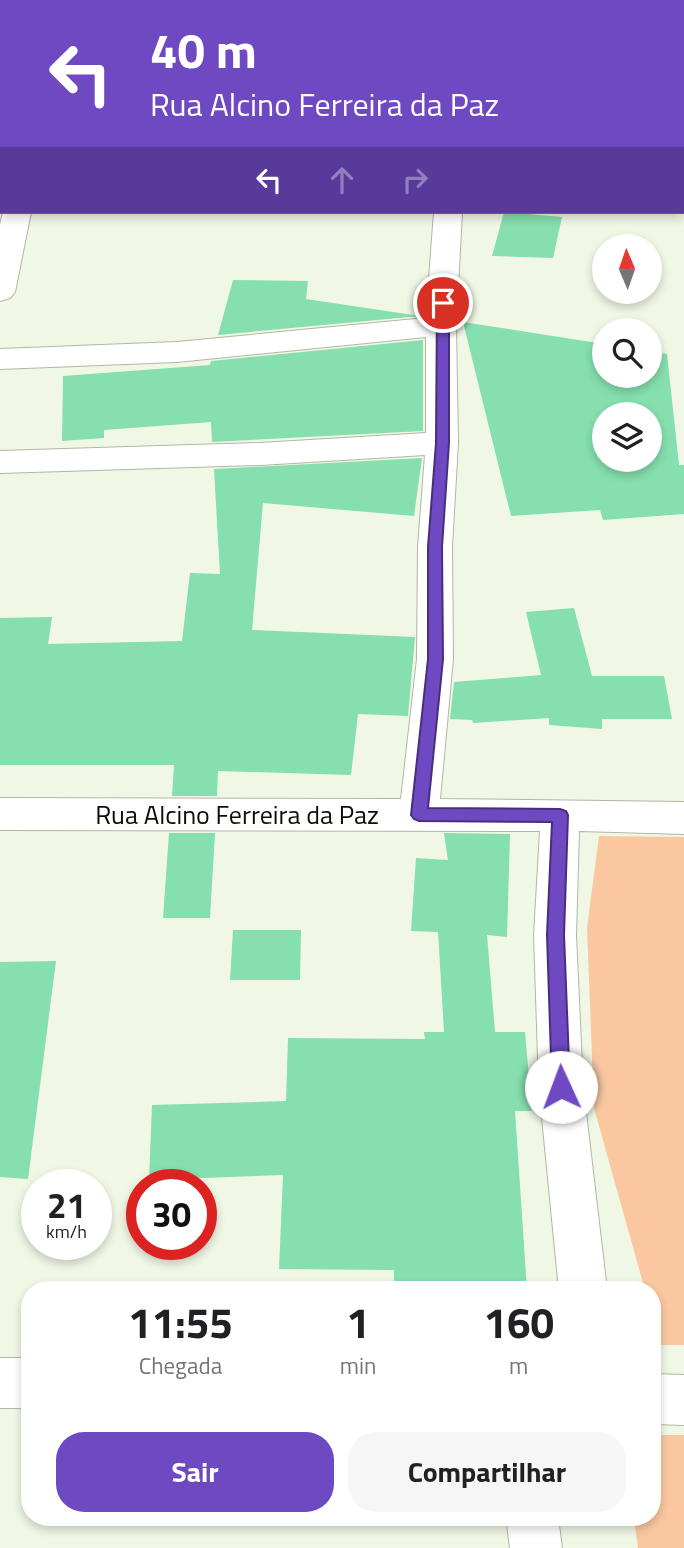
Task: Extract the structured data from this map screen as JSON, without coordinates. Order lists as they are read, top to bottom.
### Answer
{
  "streets": {
    "street": ["Rua Alcino Ferreira da Paz"]
  },
  "north": "top",
  "page": {
    "turn": ["40 m", "Rua Alcino Ferreira da Paz"],
    "speed": "21 km/h",
    "limit": "30",
    "eta": [
      "11:55",
      "Chegada",
      "1",
      "min",
      "160",
      "m"
    ],
    "buttons": ["Sair", "Compartilhar"]
  }
}
